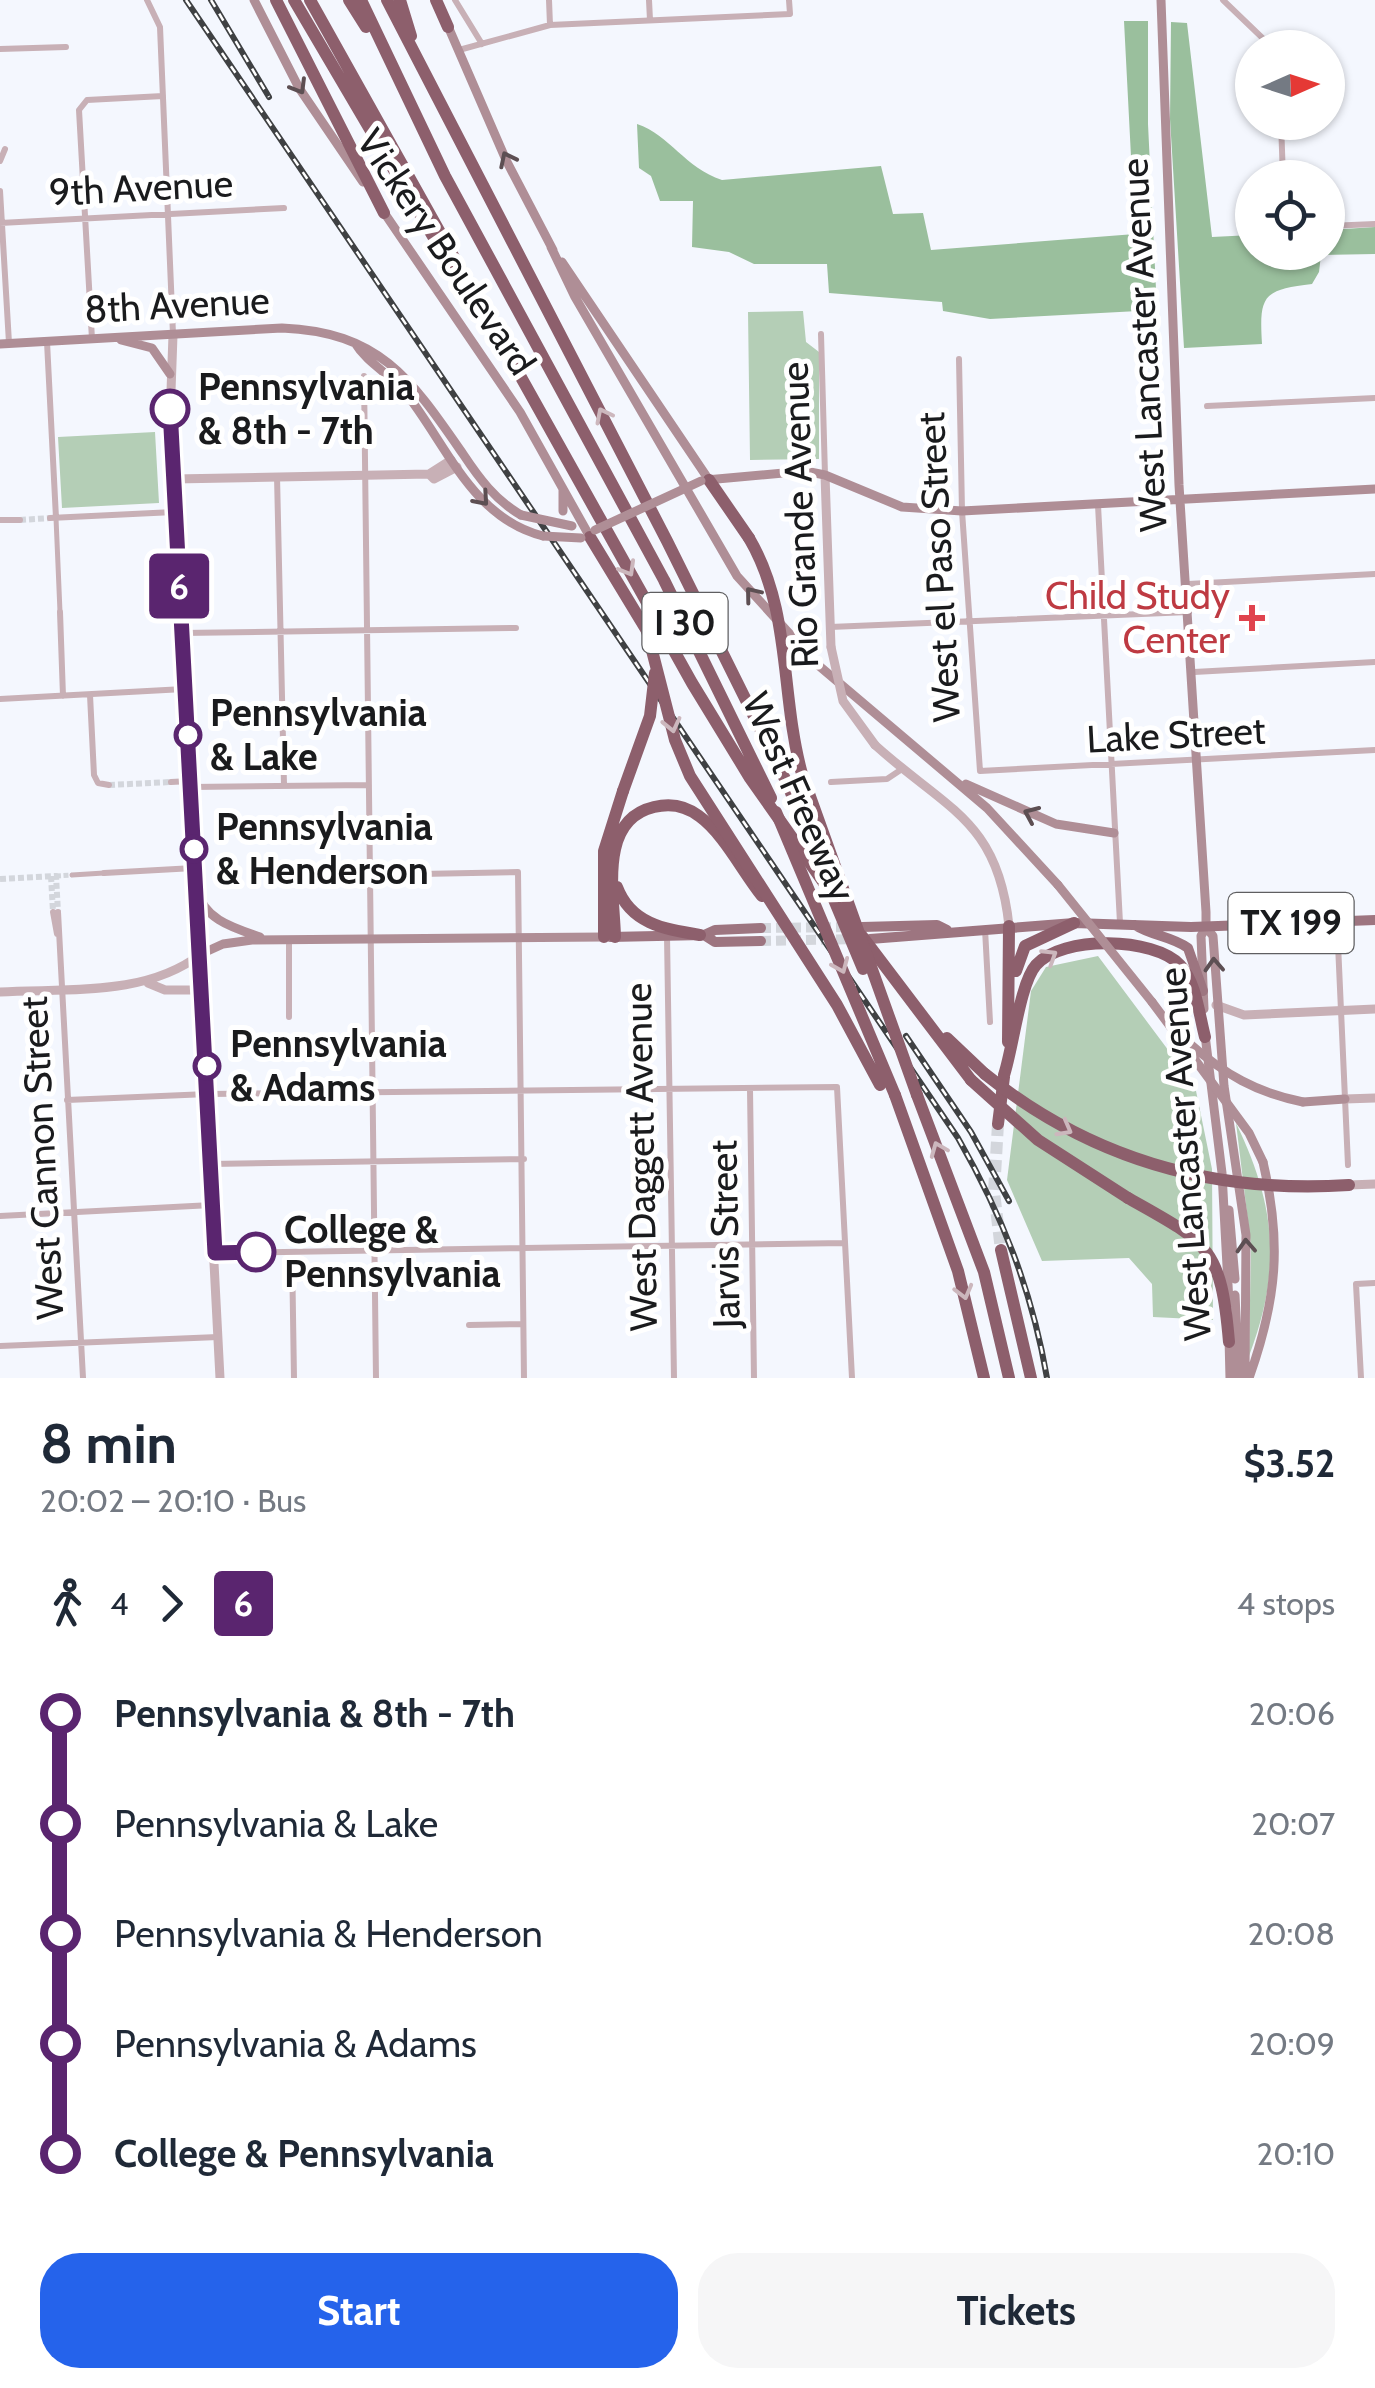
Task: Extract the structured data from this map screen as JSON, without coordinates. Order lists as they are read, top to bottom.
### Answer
{
  "streets": {
    "highway": ["I 30", "West Freeway"],
    "main road": [
      "Vickery Boulevard",
      "8th Avenue",
      "West Lancaster Avenue",
      "TX 199"
    ],
    "street": [
      "9th Avenue",
      "Rio Grande Avenue",
      "West el Paso Street",
      "Lake Street",
      "West Daggett Avenue",
      "West Cannon Street",
      "Jarvis Street"
    ]
  },
  "crossings": [
    ["Vickery Boulevard", "8th Avenue"],
    ["West Lancaster Avenue", "Lake Street"],
    ["West Lancaster Avenue", "TX 199"],
    ["Rio Grande Avenue", "TX 199"],
    ["West el Paso Street", "Lake Street"]
  ],
  "one_way": ["Vickery Boulevard"],
  "places": {
    "other": [
      "Pennsylvania & 8th - 7th",
      "Pennsylvania & Lake",
      "Pennsylvania & Henderson",
      "Pennsylvania & Adams",
      "College & Pennsylvania"
    ],
    "health": ["Child Study Center"]
  },
  "lines": ["bus line 6"],
  "north": "right",
  "page": {
    "on_map": "6",
    "heading": ["8 min", "20:02 – 20:10 · Bus", "$3.52"],
    "legs": ["4", "6", "4 stops"],
    "list": [
      {
        "name": "Pennsylvania & 8th - 7th",
        "value": "20:06"
      },
      {
        "name": "Pennsylvania & Lake",
        "value": "20:07"
      },
      {
        "name": "Pennsylvania & Henderson",
        "value": "20:08"
      },
      {
        "name": "Pennsylvania & Adams",
        "value": "20:09"
      },
      {
        "name": "College & Pennsylvania",
        "value": "20:10"
      }
    ],
    "buttons": ["Start", "Tickets"]
  }
}
